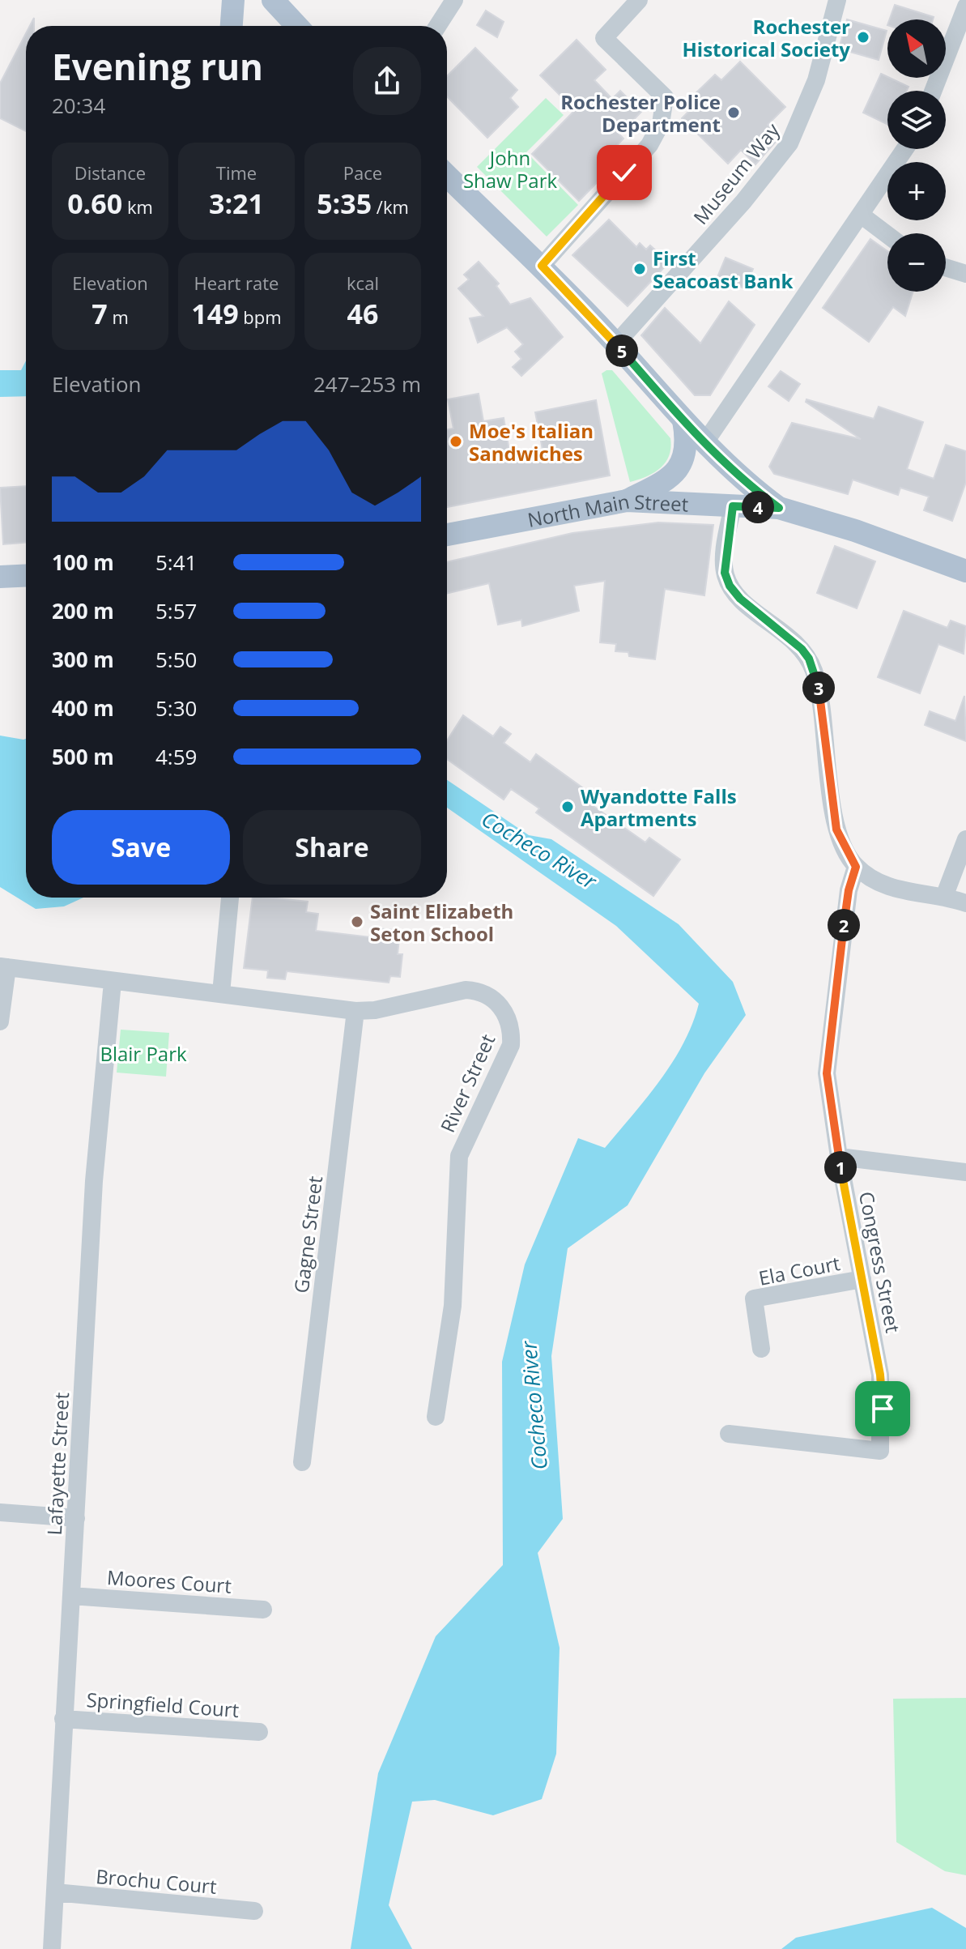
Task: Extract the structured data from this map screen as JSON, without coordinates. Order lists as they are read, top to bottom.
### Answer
{
  "streets": {
    "main road": ["North Main Street"],
    "street": [
      "Museum Way",
      "River Street",
      "Gagne Street",
      "Congress Street",
      "Ela Court",
      "Lafayette Street",
      "Moores Court",
      "Springfield Court",
      "Brochu Court"
    ]
  },
  "crossings": [
    ["River Street", "Gagne Street"],
    ["River Street", "Lafayette Street"],
    ["Congress Street", "Ela Court"],
    ["Lafayette Street", "Moores Court"],
    ["Lafayette Street", "Springfield Court"],
    ["Lafayette Street", "Brochu Court"]
  ],
  "water": ["Cocheco River"],
  "parks": ["John Shaw Park", "Blair Park"],
  "places": [
    "Rochester Historical Society",
    "Rochester Police Department",
    "First Seacoast Bank",
    "Moe's Italian Sandwiches",
    "Wyandotte Falls Apartments",
    "Saint Elizabeth Seton School"
  ],
  "north": "top left",
  "page": {
    "map_buttons": ["+", "−"],
    "heading": ["Evening run", "20:34"],
    "stats": [
      ["Distance", "0.60 km"],
      ["Time", "3:21"],
      ["Pace", "5:35 /km"],
      ["Elevation", "7 m"],
      ["Heart rate", "149 bpm"],
      ["kcal", "46"]
    ],
    "pins": [
      "5",
      "4",
      "3",
      "2",
      "1"
    ],
    "chart": ["Elevation", "247–253 m"],
    "list": [
      {
        "name": "100 m",
        "note": "5:41"
      },
      {
        "name": "200 m",
        "note": "5:57"
      },
      {
        "name": "300 m",
        "note": "5:50"
      },
      {
        "name": "400 m",
        "note": "5:30"
      },
      {
        "name": "500 m",
        "note": "4:59"
      }
    ],
    "buttons": ["Save", "Share"]
  }
}
